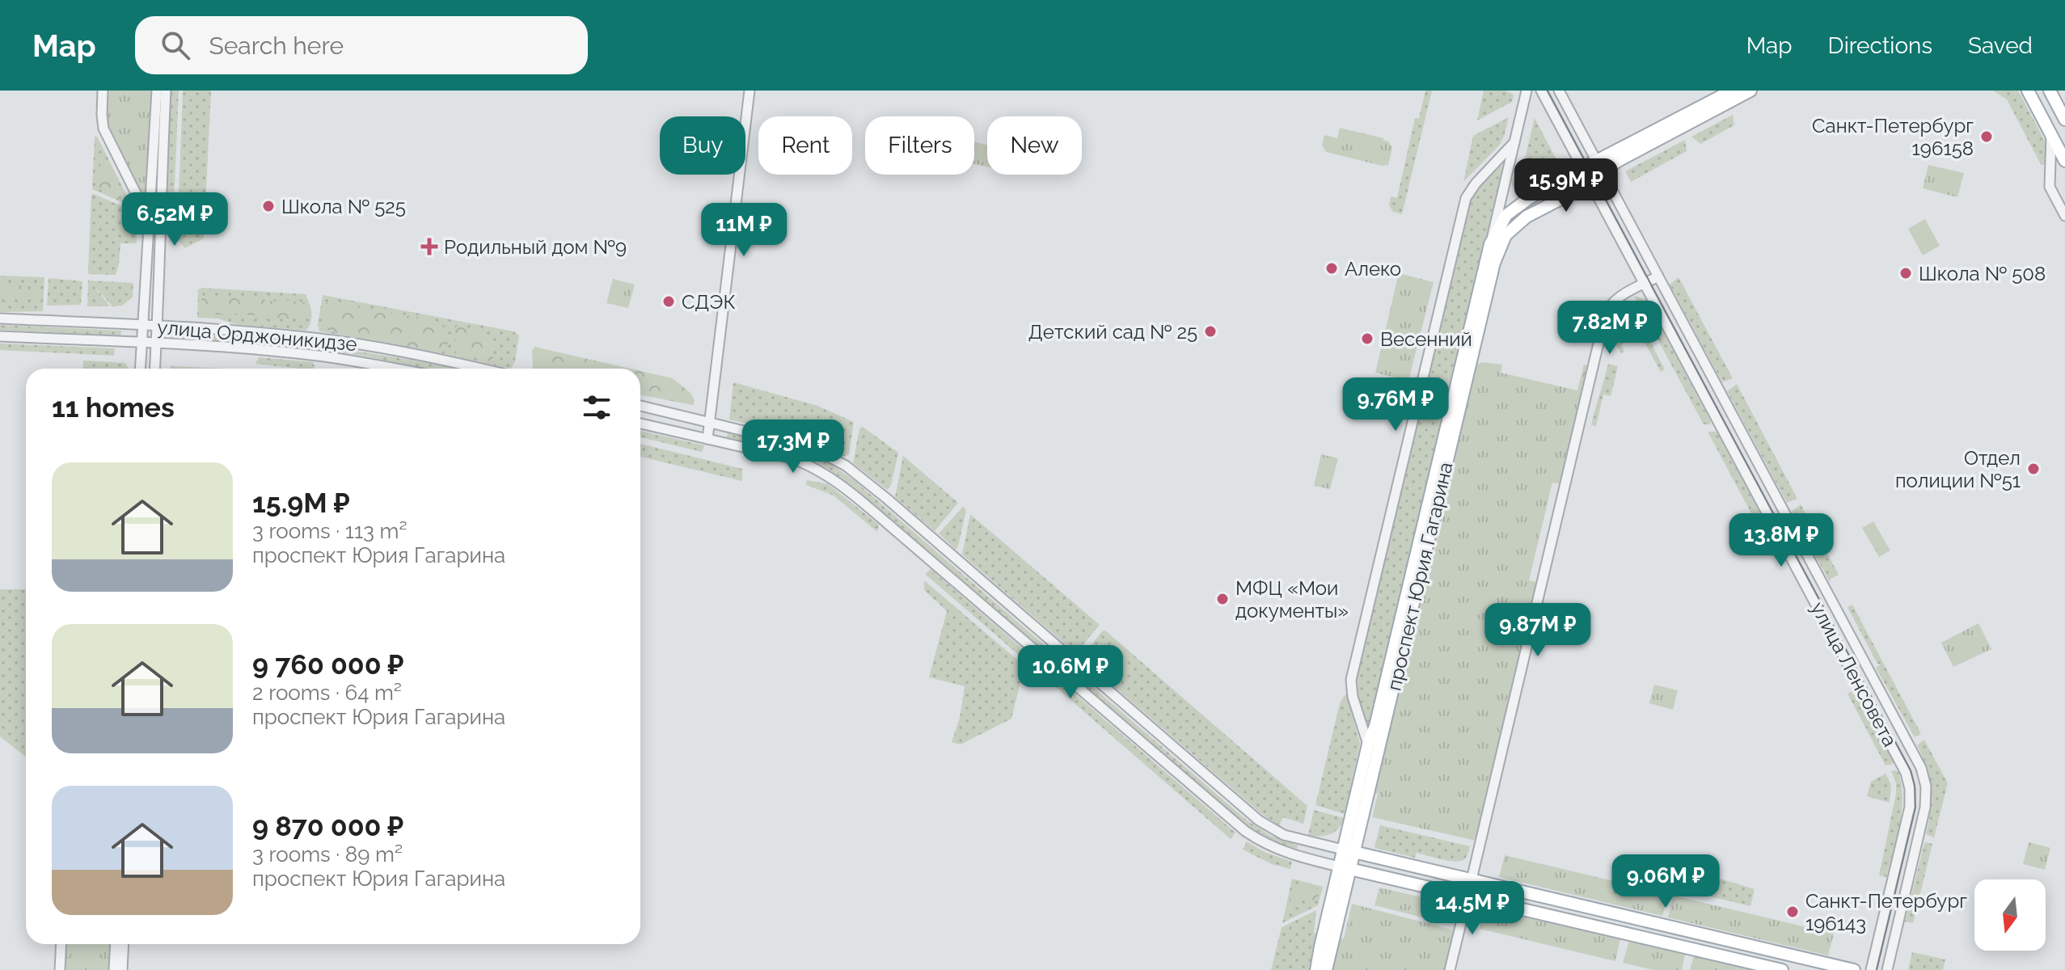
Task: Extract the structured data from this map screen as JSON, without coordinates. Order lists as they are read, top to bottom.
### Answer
{
  "streets": {
    "main road": ["проспект Юрия Гагарина"],
    "street": ["улица Орджоникидзе", "улица Ленсовета"]
  },
  "crossings": [
    ["проспект Юрия Гагарина", "улица Ленсовета"]
  ],
  "places": {
    "other": [
      "Санкт-Петербург 196158",
      "Школа № 525",
      "Алеко",
      "Школа № 508",
      "СДЭК",
      "Детский сад № 25",
      "Весенний",
      "Отдел полиции №51",
      "МФЦ «Мои документы»",
      "Санкт-Петербург 196143"
    ],
    "health": ["Родильный дом №9"]
  },
  "north": "bottom",
  "page": {
    "header": "Map",
    "search": "Search here",
    "nav": ["Map", "Directions", "Saved"],
    "chip": [
      "Buy",
      "Rent",
      "Filters",
      "New"
    ],
    "price": [
      "15.9M ₽",
      "6.52M ₽",
      "11M ₽",
      "7.82M ₽",
      "9.76M ₽",
      "17.3M ₽",
      "13.8M ₽",
      "9.87M ₽",
      "10.6M ₽",
      "9.06M ₽",
      "14.5M ₽"
    ],
    "heading": "11 homes",
    "list": [
      {
        "name": "15.9M ₽",
        "note": "3 rooms · 113 m² · проспект Юрия Гагарина"
      },
      {
        "name": "9 760 000 ₽",
        "note": "2 rooms · 64 m² · проспект Юрия Гагарина"
      },
      {
        "name": "9 870 000 ₽",
        "note": "3 rooms · 89 m² · проспект Юрия Гагарина"
      }
    ]
  }
}
